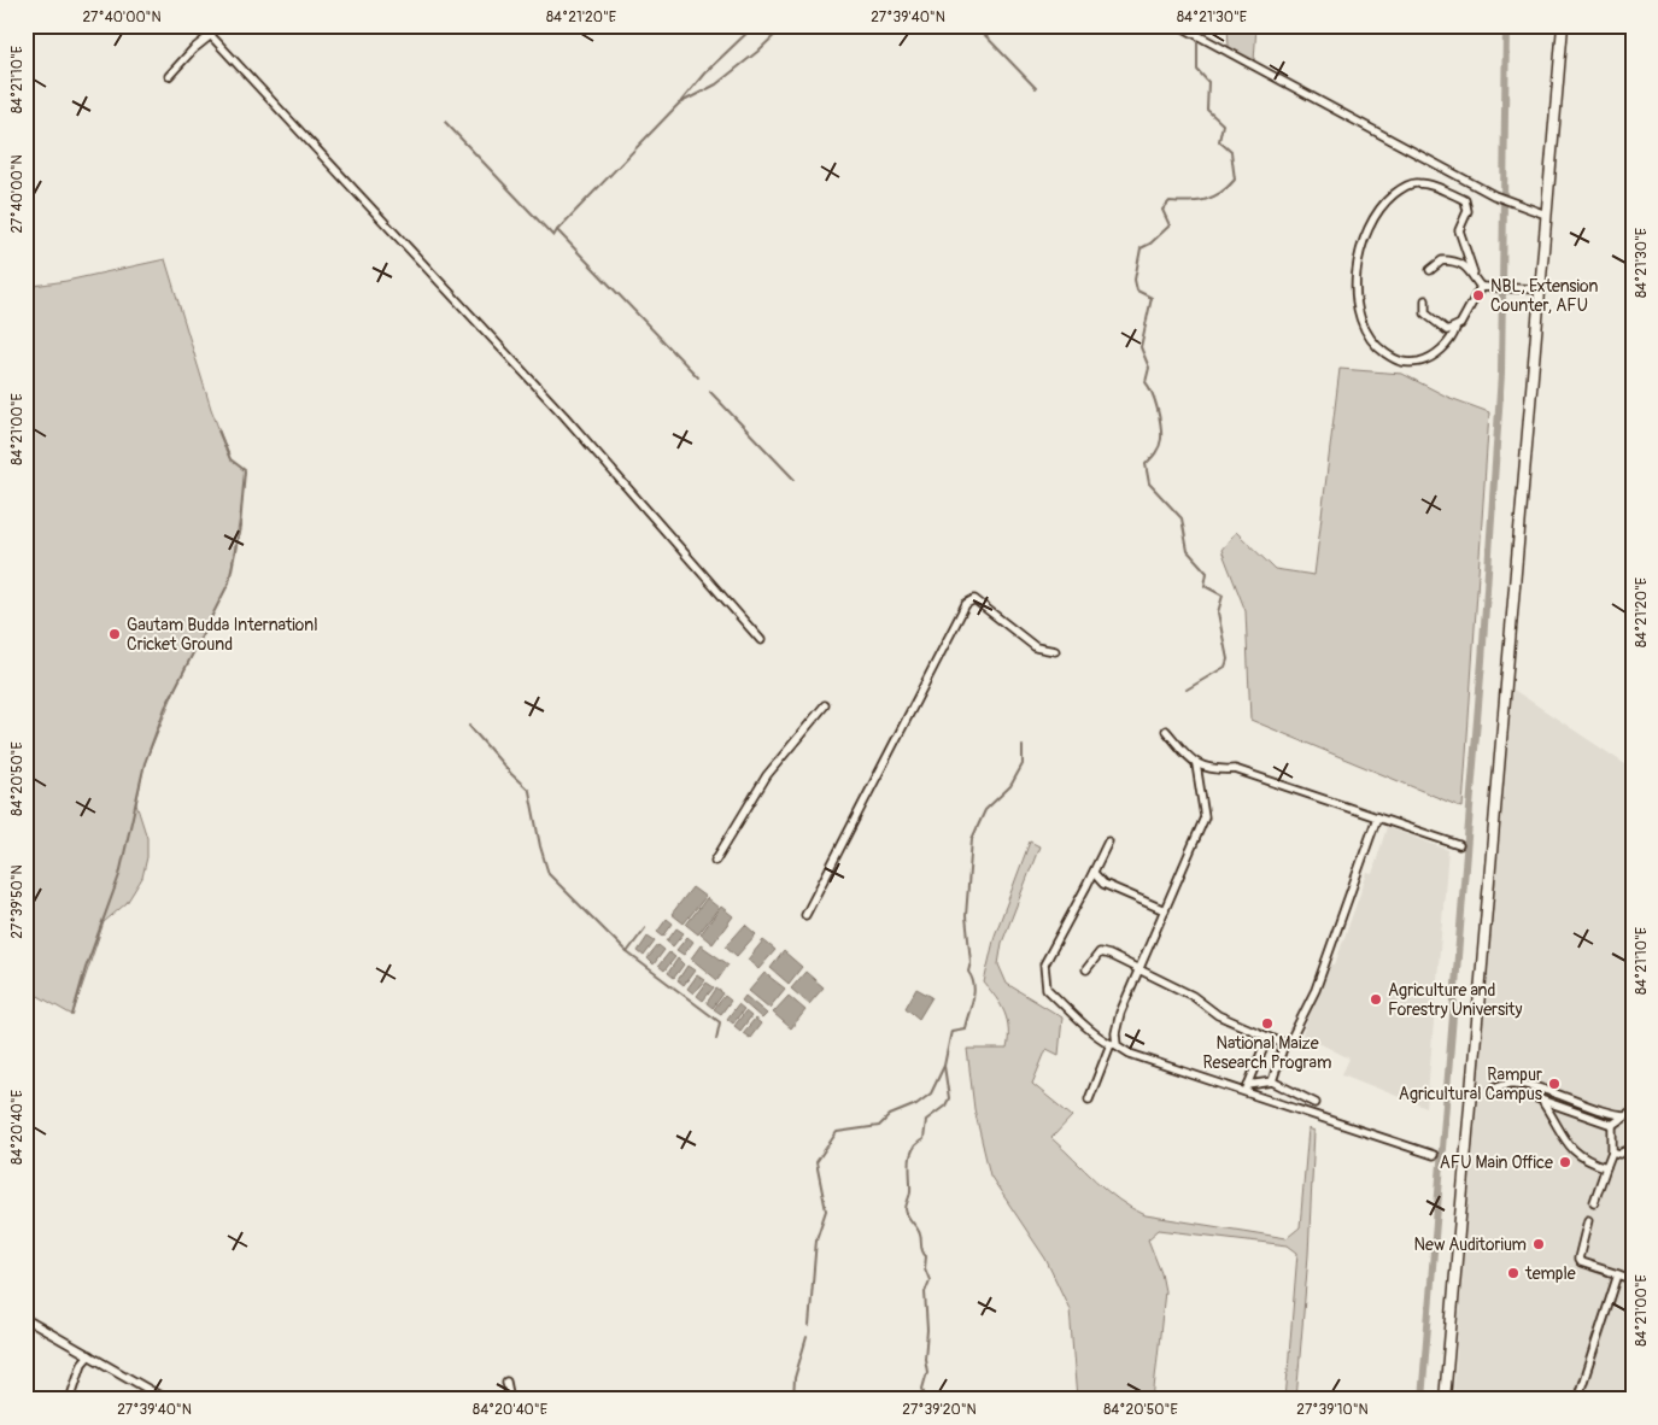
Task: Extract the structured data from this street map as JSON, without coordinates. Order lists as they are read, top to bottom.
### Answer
{
  "places": [
    "NBL, Extension Counter, AFU",
    "Gautam Budda Internationl Cricket Ground",
    "Agriculture and Forestry University",
    "National Maize Research Program",
    "Rampur Agricultural Campus",
    "AFU Main Office",
    "New Auditorium",
    "temple"
  ],
  "coordinates": [
    "27°40'00\"N",
    "84°21'20\"E",
    "27°39'40\"N",
    "84°21'30\"E",
    "84°21'10\"E",
    "84°21'00\"E",
    "84°20'50\"E",
    "27°39'50\"N",
    "84°20'40\"E",
    "27°39'20\"N",
    "27°39'10\"N"
  ]
}
